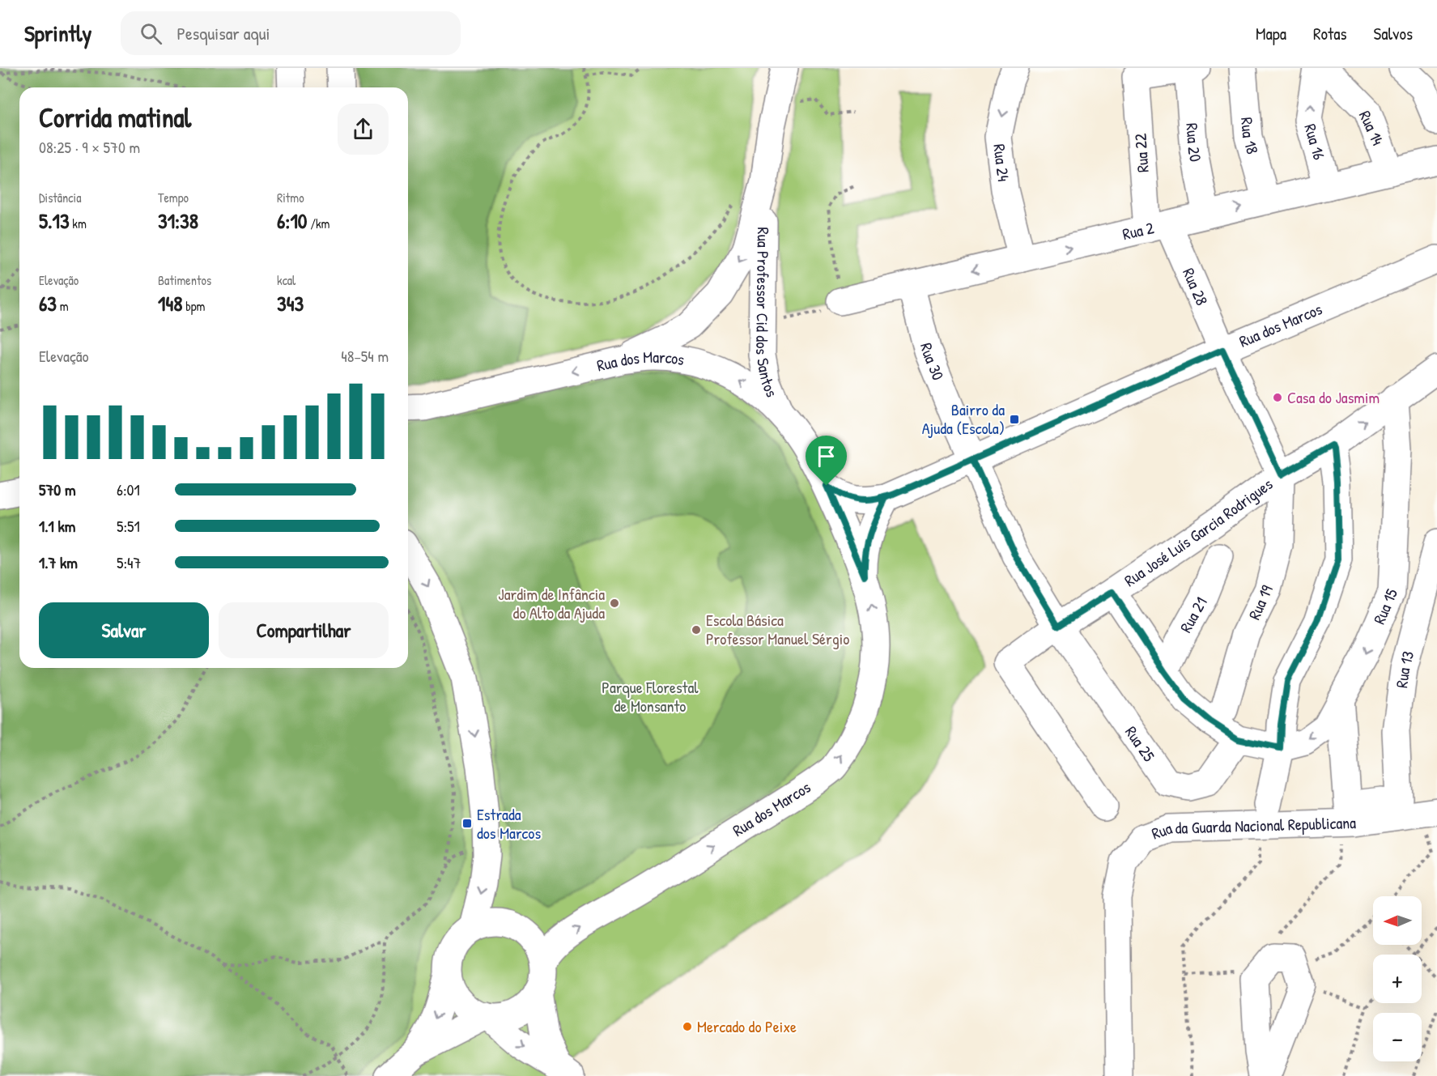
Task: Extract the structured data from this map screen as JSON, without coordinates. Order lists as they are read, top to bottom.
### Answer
{
  "streets": {
    "street": [
      "Rua 14",
      "Rua 18",
      "Rua 20",
      "Rua 16",
      "Rua 22",
      "Rua 24",
      "Rua 2",
      "Rua 28",
      "Rua Professor Cid dos Santos",
      "Rua dos Marcos",
      "Rua 30",
      "Rua José Luís Garcia Rodrigues",
      "Rua 19",
      "Rua 15",
      "Rua 21",
      "Rua 13",
      "Rua 25",
      "Rua da Guarda Nacional Republicana"
    ]
  },
  "crossings": [
    ["Rua 14", "Rua 2"],
    ["Rua 18", "Rua 2"],
    ["Rua 20", "Rua 22"],
    ["Rua 20", "Rua 2"],
    ["Rua 16", "Rua 2"],
    ["Rua 22", "Rua 2"],
    ["Rua 22", "Rua 28"],
    ["Rua 24", "Rua 2"],
    ["Rua 2", "Rua 28"],
    ["Rua 2", "Rua 30"],
    ["Rua 28", "Rua dos Marcos"],
    ["Rua 28", "Rua José Luís Garcia Rodrigues"],
    ["Rua 28", "Rua 19"],
    ["Rua Professor Cid dos Santos", "Rua dos Marcos"],
    ["Rua dos Marcos", "Rua 30"],
    ["Rua 30", "Rua José Luís Garcia Rodrigues"],
    ["Rua 30", "Rua 25"],
    ["Rua José Luís Garcia Rodrigues", "Rua 19"],
    ["Rua José Luís Garcia Rodrigues", "Rua 15"],
    ["Rua José Luís Garcia Rodrigues", "Rua 25"],
    ["Rua 13", "Rua da Guarda Nacional Republicana"]
  ],
  "one_way": [
    "Rua 16",
    "Rua 24",
    "Rua Professor Cid dos Santos",
    "Rua 15"
  ],
  "parks": ["Parque Florestal de Monsanto"],
  "places": {
    "other": [
      "Casa do Jasmim",
      "Jardim de Infância do Alto da Ajuda",
      "Escola Básica Professor Manuel Sérgio",
      "Mercado do Peixe"
    ],
    "transit": ["Bairro da Ajuda (Escola)", "Estrada dos Marcos"]
  },
  "north": "left",
  "page": {
    "header": "Sprintly",
    "search": "Pesquisar aqui",
    "nav": ["Mapa", "Rotas", "Salvos"],
    "heading": ["Corrida matinal", "08:25 · 9 × 570 m"],
    "stats": [
      ["Distância", "5.13 km"],
      ["Tempo", "31:38"],
      ["Ritmo", "6:10 /km"],
      ["Elevação", "63 m"],
      ["Batimentos", "148 bpm"],
      ["kcal", "343"]
    ],
    "chart": ["Elevação", "48–54 m"],
    "list": [
      {
        "name": "570 m",
        "note": "6:01"
      },
      {
        "name": "1.1 km",
        "note": "5:51"
      },
      {
        "name": "1.7 km",
        "note": "5:47"
      }
    ],
    "buttons": ["Salvar", "Compartilhar"],
    "map_buttons": ["+", "−"]
  }
}
